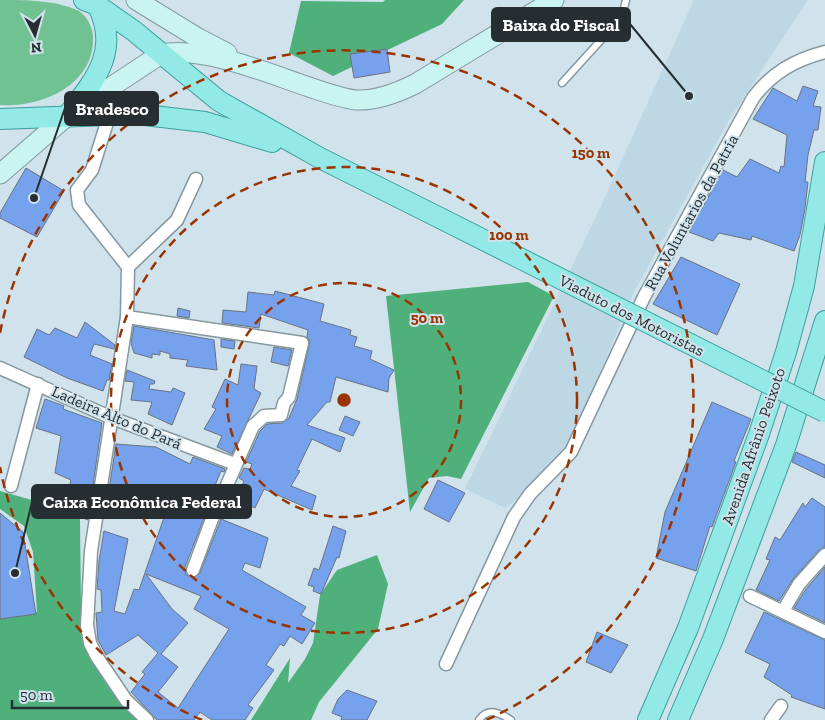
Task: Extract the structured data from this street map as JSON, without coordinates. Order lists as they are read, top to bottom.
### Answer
{
  "streets": {
    "main road": ["Viaduto dos Motoristas", "Avenida Afrânio Peixoto"],
    "street": ["Rua Voluntarios da Patría", "Ladeira Alto do Pará"]
  },
  "places": ["Baixa do Fiscal", "Bradesco", "Caixa Econômica Federal"],
  "scale_bar": "50 m",
  "north": "bottom",
  "rings": ["150 m", "100 m", "50 m"]
}
